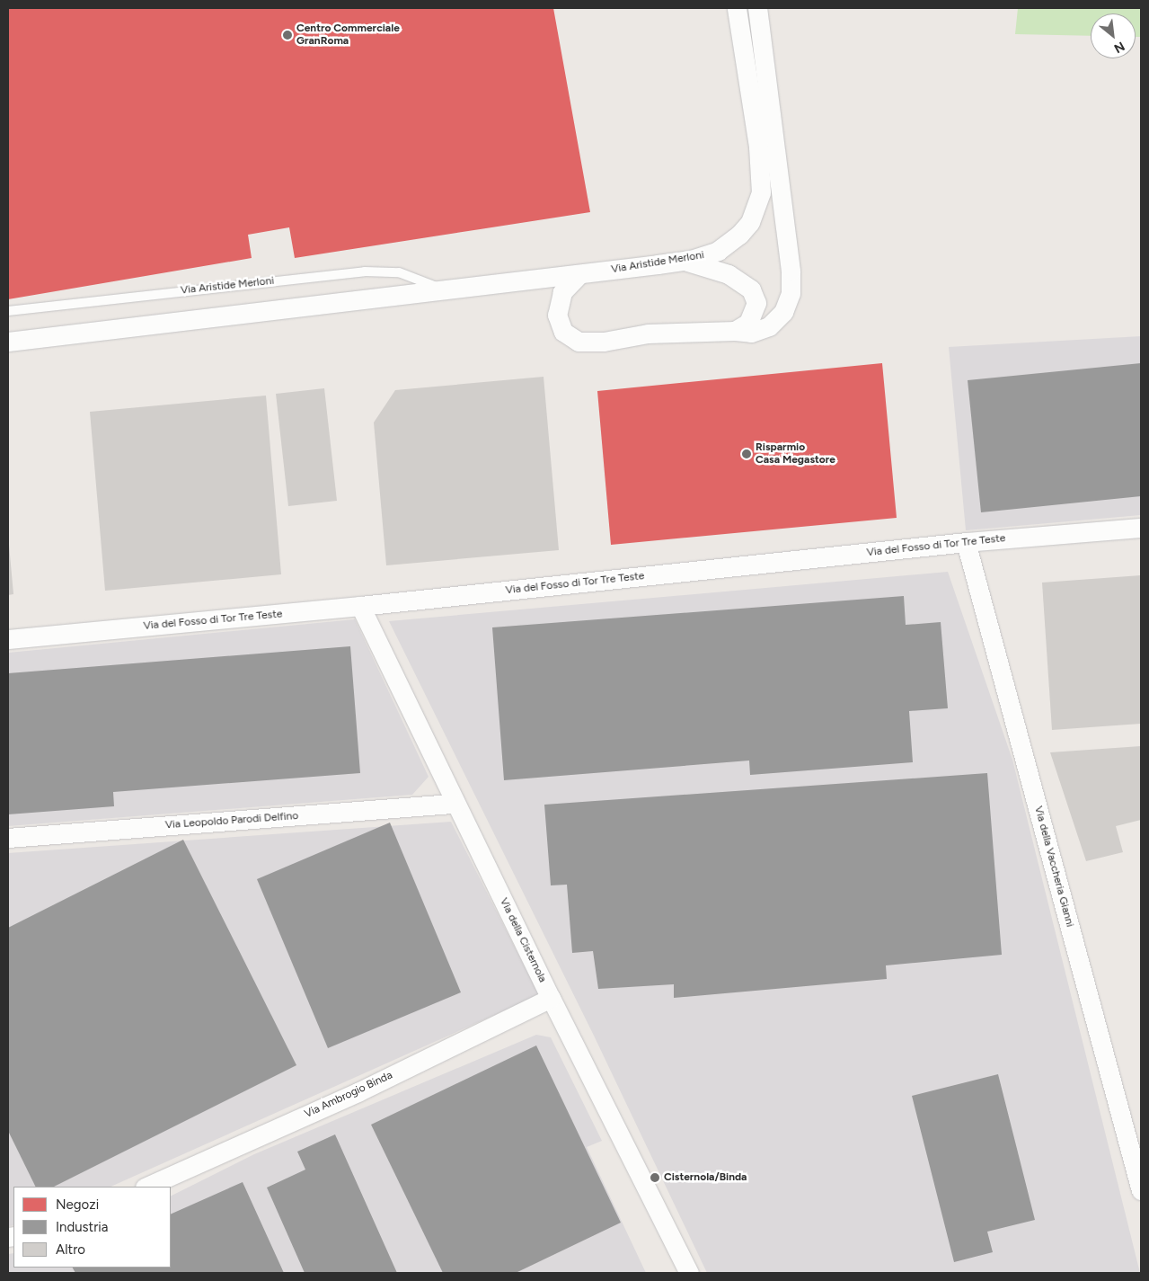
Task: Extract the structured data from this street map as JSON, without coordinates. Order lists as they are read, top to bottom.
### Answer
{
  "streets": {
    "street": [
      "Via Aristide Merloni",
      "Via del Fosso di Tor Tre Teste",
      "Via Leopoldo Parodi Delfino",
      "Via della Vaccheria Gianni",
      "Via della Cisternola",
      "Via Ambrogio Binda"
    ]
  },
  "crossings": [
    ["Via del Fosso di Tor Tre Teste", "Via della Vaccheria Gianni"],
    ["Via del Fosso di Tor Tre Teste", "Via della Cisternola"],
    ["Via Leopoldo Parodi Delfino", "Via della Cisternola"],
    ["Via della Cisternola", "Via Ambrogio Binda"]
  ],
  "places": ["Centro Commerciale GranRoma", "Risparmio Casa Megastore", "Cisternola/Binda"],
  "legend": ["Negozi", "Industria", "Altro"],
  "north": "bottom right"
}
